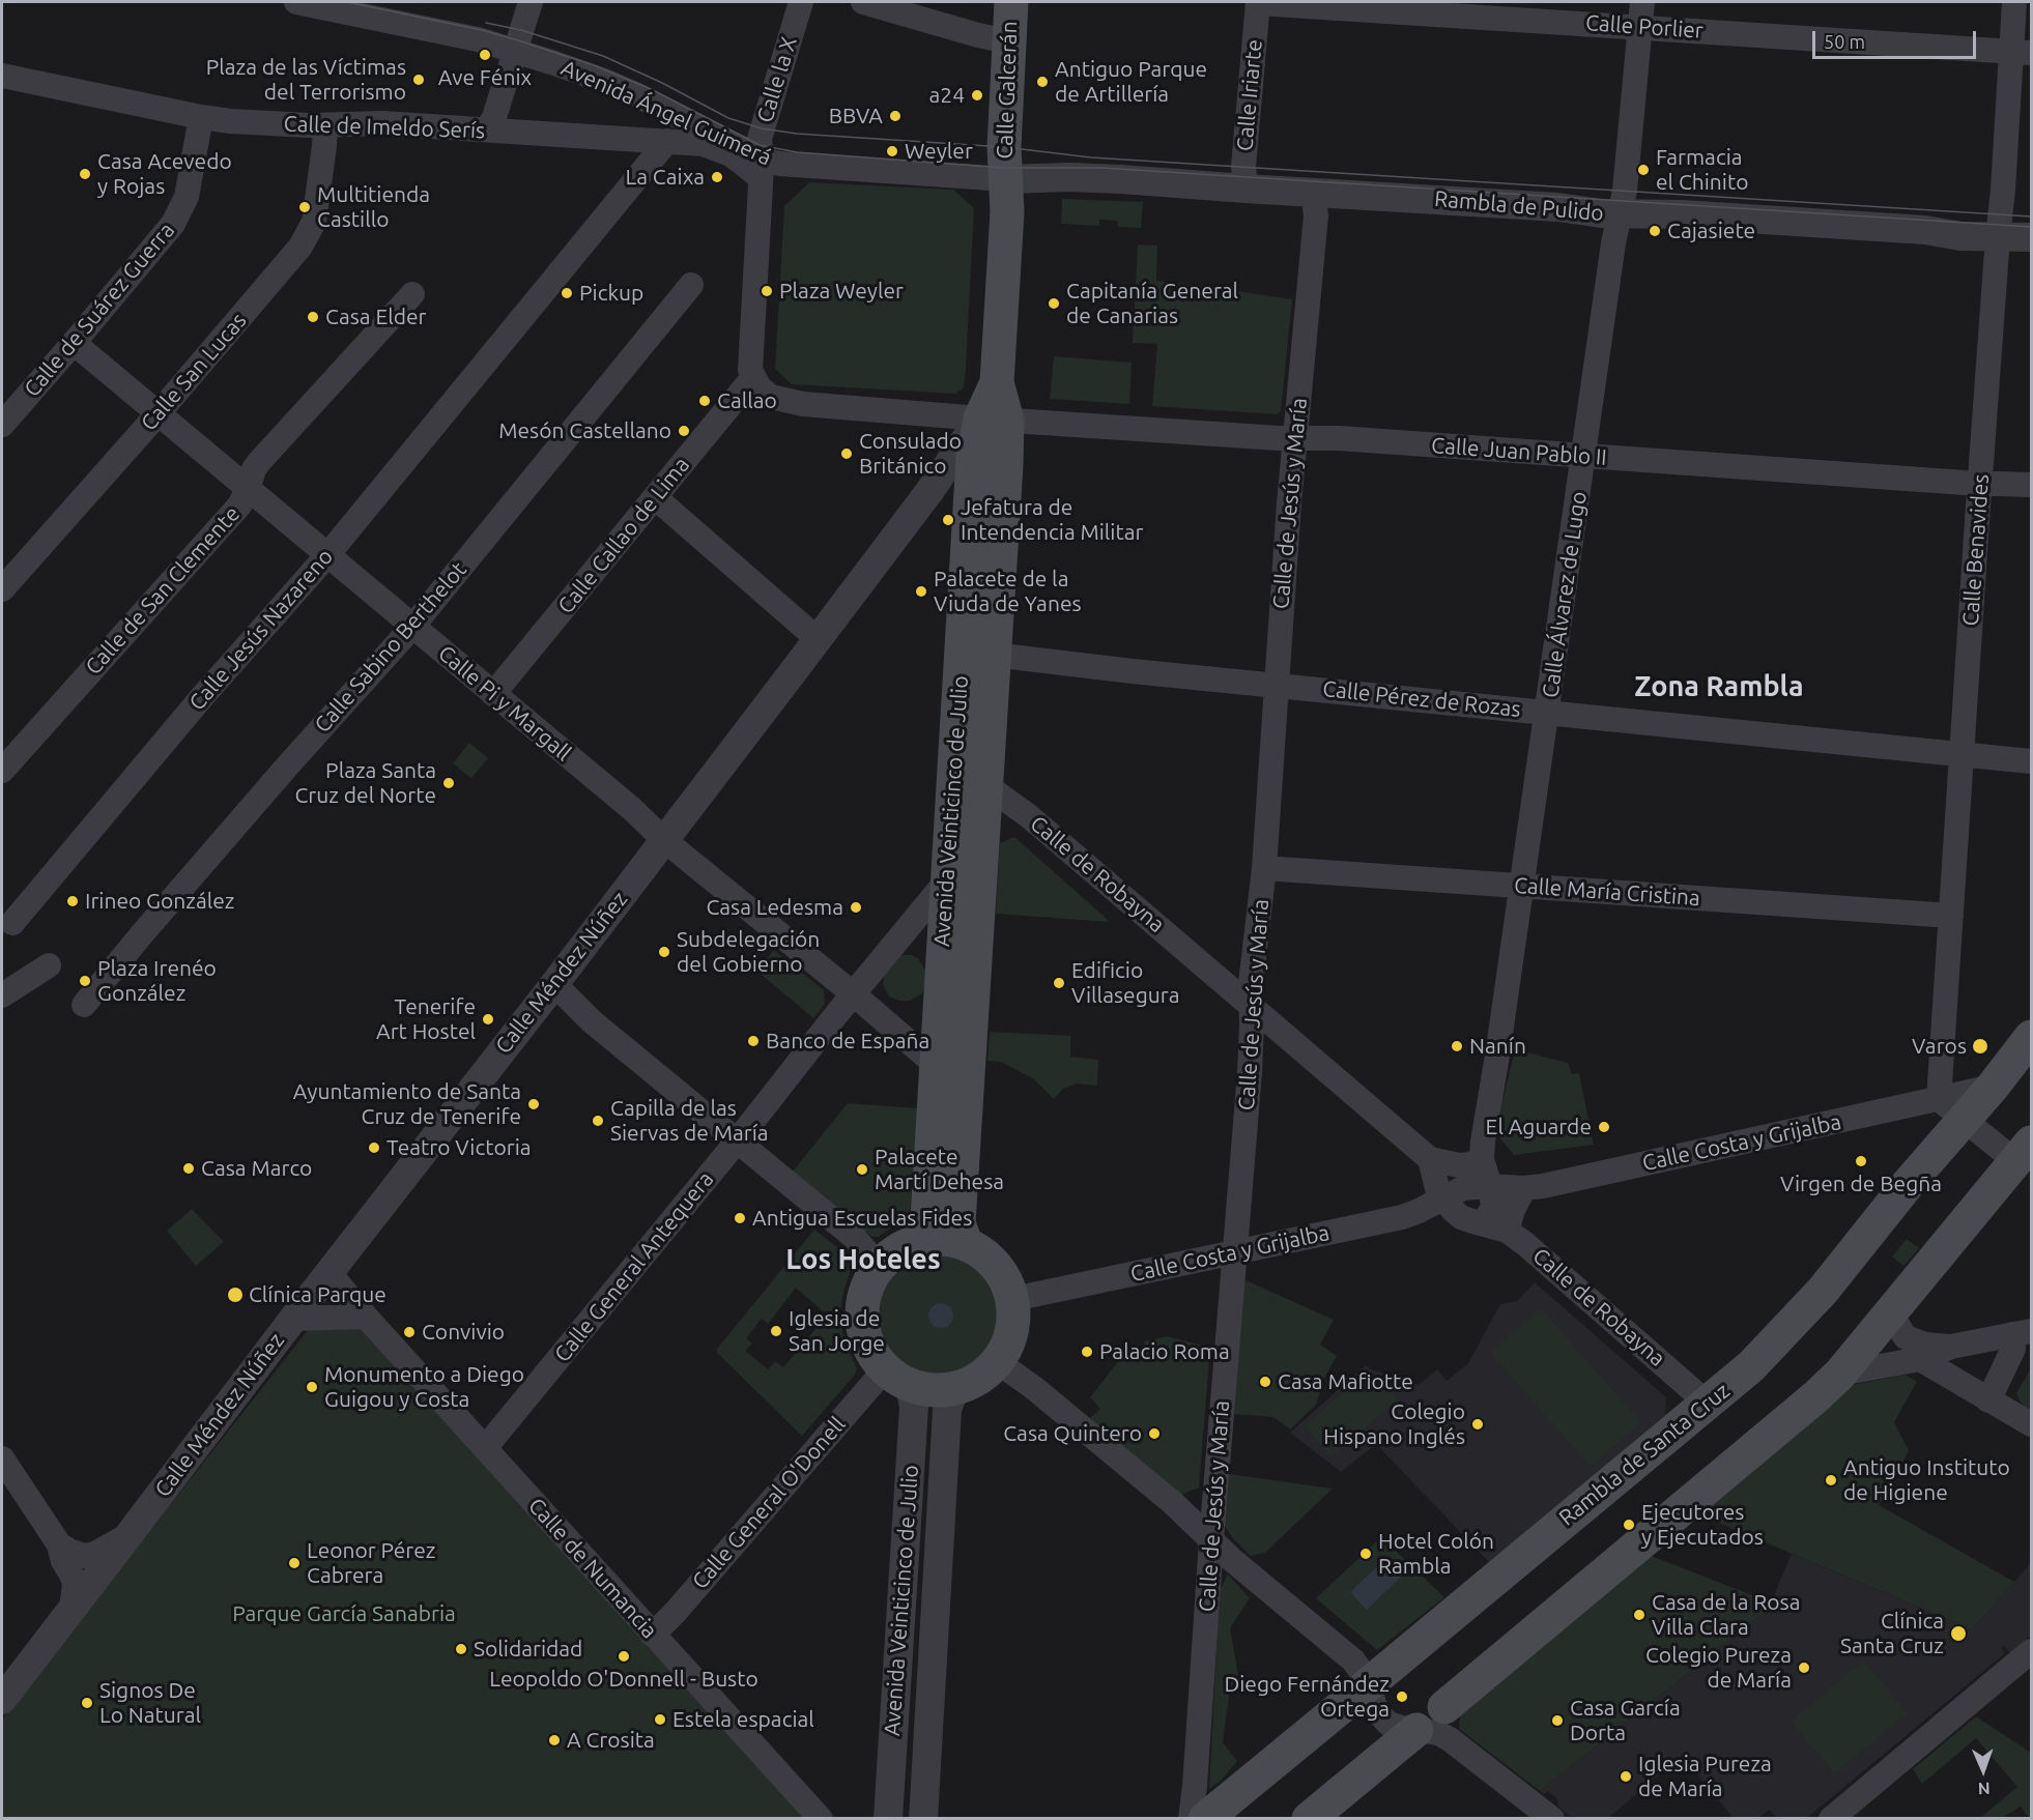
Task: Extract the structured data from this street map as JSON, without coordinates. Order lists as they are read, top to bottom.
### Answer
{
  "streets": {
    "main road": ["Calle Galcerán", "Avenida Veinticinco de Julio", "Rambla de Santa Cruz"],
    "street": [
      "Calle Porlier",
      "Calle la X",
      "Calle Iriarte",
      "Avenida Ángel Guimerá",
      "Calle de Imeldo Serís",
      "Rambla de Pulido",
      "Calle de Suárez Guerra",
      "Calle San Lucas",
      "Calle Juan Pablo II",
      "Calle de Jesús y María",
      "Calle Callao de Lima",
      "Calle Benavides",
      "Calle de San Clemente",
      "Calle Álvarez de Lugo",
      "Calle Jesús Nazareno",
      "Calle Sabino Berthelot",
      "Calle Pérez de Rozas",
      "Calle Pi y Margall",
      "Calle de Robayna",
      "Calle María Cristina",
      "Calle Méndez Núñez",
      "Calle Costa y Grijalba",
      "Calle General Antequera",
      "Calle General O'Donell",
      "Calle de Numancia"
    ]
  },
  "crossings": [
    ["Calle Porlier", "Calle Iriarte"],
    ["Calle Porlier", "Calle Benavides"],
    ["Calle Porlier", "Calle Álvarez de Lugo"],
    ["Calle la X", "Avenida Ángel Guimerá"],
    ["Calle la X", "Calle de Imeldo Serís"],
    ["Calle Galcerán", "Avenida Ángel Guimerá"],
    ["Calle Galcerán", "Rambla de Pulido"],
    ["Calle Galcerán", "Avenida Veinticinco de Julio"],
    ["Calle Iriarte", "Rambla de Pulido"],
    ["Avenida Ángel Guimerá", "Calle de Imeldo Serís"],
    ["Avenida Ángel Guimerá", "Rambla de Pulido"],
    ["Avenida Ángel Guimerá", "Avenida Veinticinco de Julio"],
    ["Calle de Imeldo Serís", "Calle de Suárez Guerra"],
    ["Calle de Imeldo Serís", "Calle San Lucas"],
    ["Calle de Imeldo Serís", "Calle Jesús Nazareno"],
    ["Rambla de Pulido", "Calle de Jesús y María"],
    ["Rambla de Pulido", "Calle Benavides"],
    ["Rambla de Pulido", "Calle Álvarez de Lugo"],
    ["Rambla de Pulido", "Avenida Veinticinco de Julio"],
    ["Calle de Suárez Guerra", "Calle Pi y Margall"],
    ["Calle San Lucas", "Calle Pi y Margall"],
    ["Calle Juan Pablo II", "Calle de Jesús y María"],
    ["Calle Juan Pablo II", "Calle Benavides"],
    ["Calle Juan Pablo II", "Calle Álvarez de Lugo"],
    ["Calle Juan Pablo II", "Avenida Veinticinco de Julio"],
    ["Calle Juan Pablo II", "Calle Méndez Núñez"],
    ["Calle de Jesús y María", "Calle Pérez de Rozas"],
    ["Calle de Jesús y María", "Calle de Robayna"],
    ["Calle de Jesús y María", "Calle María Cristina"],
    ["Calle de Jesús y María", "Calle Costa y Grijalba"],
    ["Calle Callao de Lima", "Calle Pi y Margall"],
    ["Calle Benavides", "Calle Pérez de Rozas"],
    ["Calle Benavides", "Calle María Cristina"],
    ["Calle Benavides", "Calle Costa y Grijalba"],
    ["Calle Benavides", "Rambla de Santa Cruz"],
    ["Calle de San Clemente", "Calle Pi y Margall"],
    ["Calle Álvarez de Lugo", "Calle Pérez de Rozas"],
    ["Calle Álvarez de Lugo", "Calle de Robayna"],
    ["Calle Álvarez de Lugo", "Calle María Cristina"],
    ["Calle Álvarez de Lugo", "Calle Costa y Grijalba"],
    ["Calle Jesús Nazareno", "Calle Pi y Margall"],
    ["Calle Sabino Berthelot", "Calle Pi y Margall"],
    ["Calle Pérez de Rozas", "Avenida Veinticinco de Julio"],
    ["Calle Pi y Margall", "Avenida Veinticinco de Julio"],
    ["Calle Pi y Margall", "Calle Méndez Núñez"],
    ["Calle Pi y Margall", "Calle General Antequera"],
    ["Avenida Veinticinco de Julio", "Calle de Robayna"],
    ["Avenida Veinticinco de Julio", "Calle Méndez Núñez"],
    ["Avenida Veinticinco de Julio", "Calle Costa y Grijalba"],
    ["Avenida Veinticinco de Julio", "Calle General Antequera"],
    ["Avenida Veinticinco de Julio", "Calle General O'Donell"],
    ["Calle de Robayna", "Calle Costa y Grijalba"],
    ["Calle de Robayna", "Rambla de Santa Cruz"],
    ["Calle Méndez Núñez", "Calle de Numancia"],
    ["Calle Costa y Grijalba", "Rambla de Santa Cruz"],
    ["Calle Costa y Grijalba", "Calle General O'Donell"],
    ["Calle General Antequera", "Calle de Numancia"],
    ["Calle General O'Donell", "Calle de Numancia"]
  ],
  "districts": ["Zona Rambla", "Los Hoteles"],
  "parks": ["Parque García Sanabria"],
  "places": [
    "Ave Fénix",
    "Plaza de las Víctimas del Terrorismo",
    "Antiguo Parque de Artillería",
    "a24",
    "BBVA",
    "Weyler",
    "Farmacia el Chinito",
    "Casa Acevedo y Rojas",
    "La Caixa",
    "Multitienda Castillo",
    "Cajasiete",
    "Plaza Weyler",
    "Pickup",
    "Capitanía General de Canarias",
    "Casa Elder",
    "Callao",
    "Mesón Castellano",
    "Consulado Británico",
    "Jefatura de Intendencia Militar",
    "Palacete de la Viuda de Yanes",
    "Plaza Santa Cruz del Norte",
    "Irineo González",
    "Casa Ledesma",
    "Subdelegación del Gobierno",
    "Plaza Irenéo González",
    "Edificio Villasegura",
    "Tenerife Art Hostel",
    "Banco de España",
    "Nanín",
    "Varos",
    "Ayuntamiento de Santa Cruz de Tenerife",
    "Capilla de las Siervas de María",
    "El Aguarde",
    "Teatro Victoria",
    "Virgen de Begña",
    "Casa Marco",
    "Palacete Martí Dehesa",
    "Antigua Escuelas Fides",
    "Clínica Parque",
    "Iglesia de San Jorge",
    "Convivio",
    "Palacio Roma",
    "Casa Mafiotte",
    "Monumento a Diego Guigou y Costa",
    "Colegio Hispano Inglés",
    "Casa Quintero",
    "Antiguo Instituto de Higiene",
    "Ejecutores y Ejecutados",
    "Hotel Colón Rambla",
    "Leonor Pérez Cabrera",
    "Casa de la Rosa Villa Clara",
    "Clínica Santa Cruz",
    "Solidaridad",
    "Leopoldo O'Donnell - Busto",
    "Colegio Pureza de María",
    "Diego Fernández Ortega",
    "Signos De Lo Natural",
    "Estela espacial",
    "Casa García Dorta",
    "A Crosita",
    "Iglesia Pureza de María"
  ],
  "scale_bar": "50 m",
  "north": "bottom"
}
